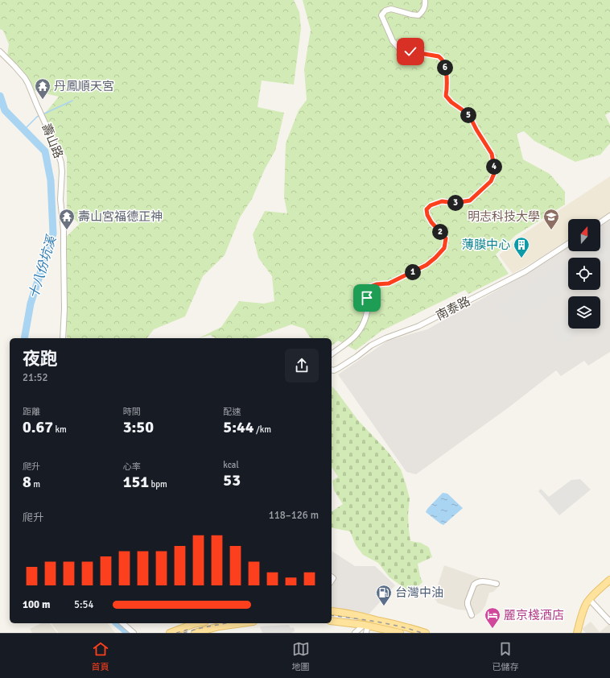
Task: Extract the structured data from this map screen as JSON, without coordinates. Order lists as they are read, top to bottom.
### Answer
{
  "streets": {
    "street": ["壽山路", "南泰路"]
  },
  "water": ["十八份坑溪"],
  "places": {
    "temple": ["丹鳳順天宮", "壽山宮福德正神"],
    "school or university": ["明志科技大學"],
    "building": ["薄膜中心"],
    "fuel station": ["台灣中油"],
    "hotel": ["麗京棧酒店"]
  },
  "north": "top",
  "page": {
    "pins": [
      "6",
      "5",
      "4",
      "3",
      "2",
      "1"
    ],
    "heading": ["夜跑", "21:52"],
    "stats": [
      ["距離", "0.67 km"],
      ["時間", "3:50"],
      ["配速", "5:44 /km"],
      ["爬升", "8 m"],
      ["心率", "151 bpm"],
      ["kcal", "53"]
    ],
    "chart": ["爬升", "118–126 m"],
    "list": [
      {
        "name": "100 m",
        "note": "5:54"
      }
    ],
    "tabs": ["首頁", "地圖", "已儲存"]
  }
}
